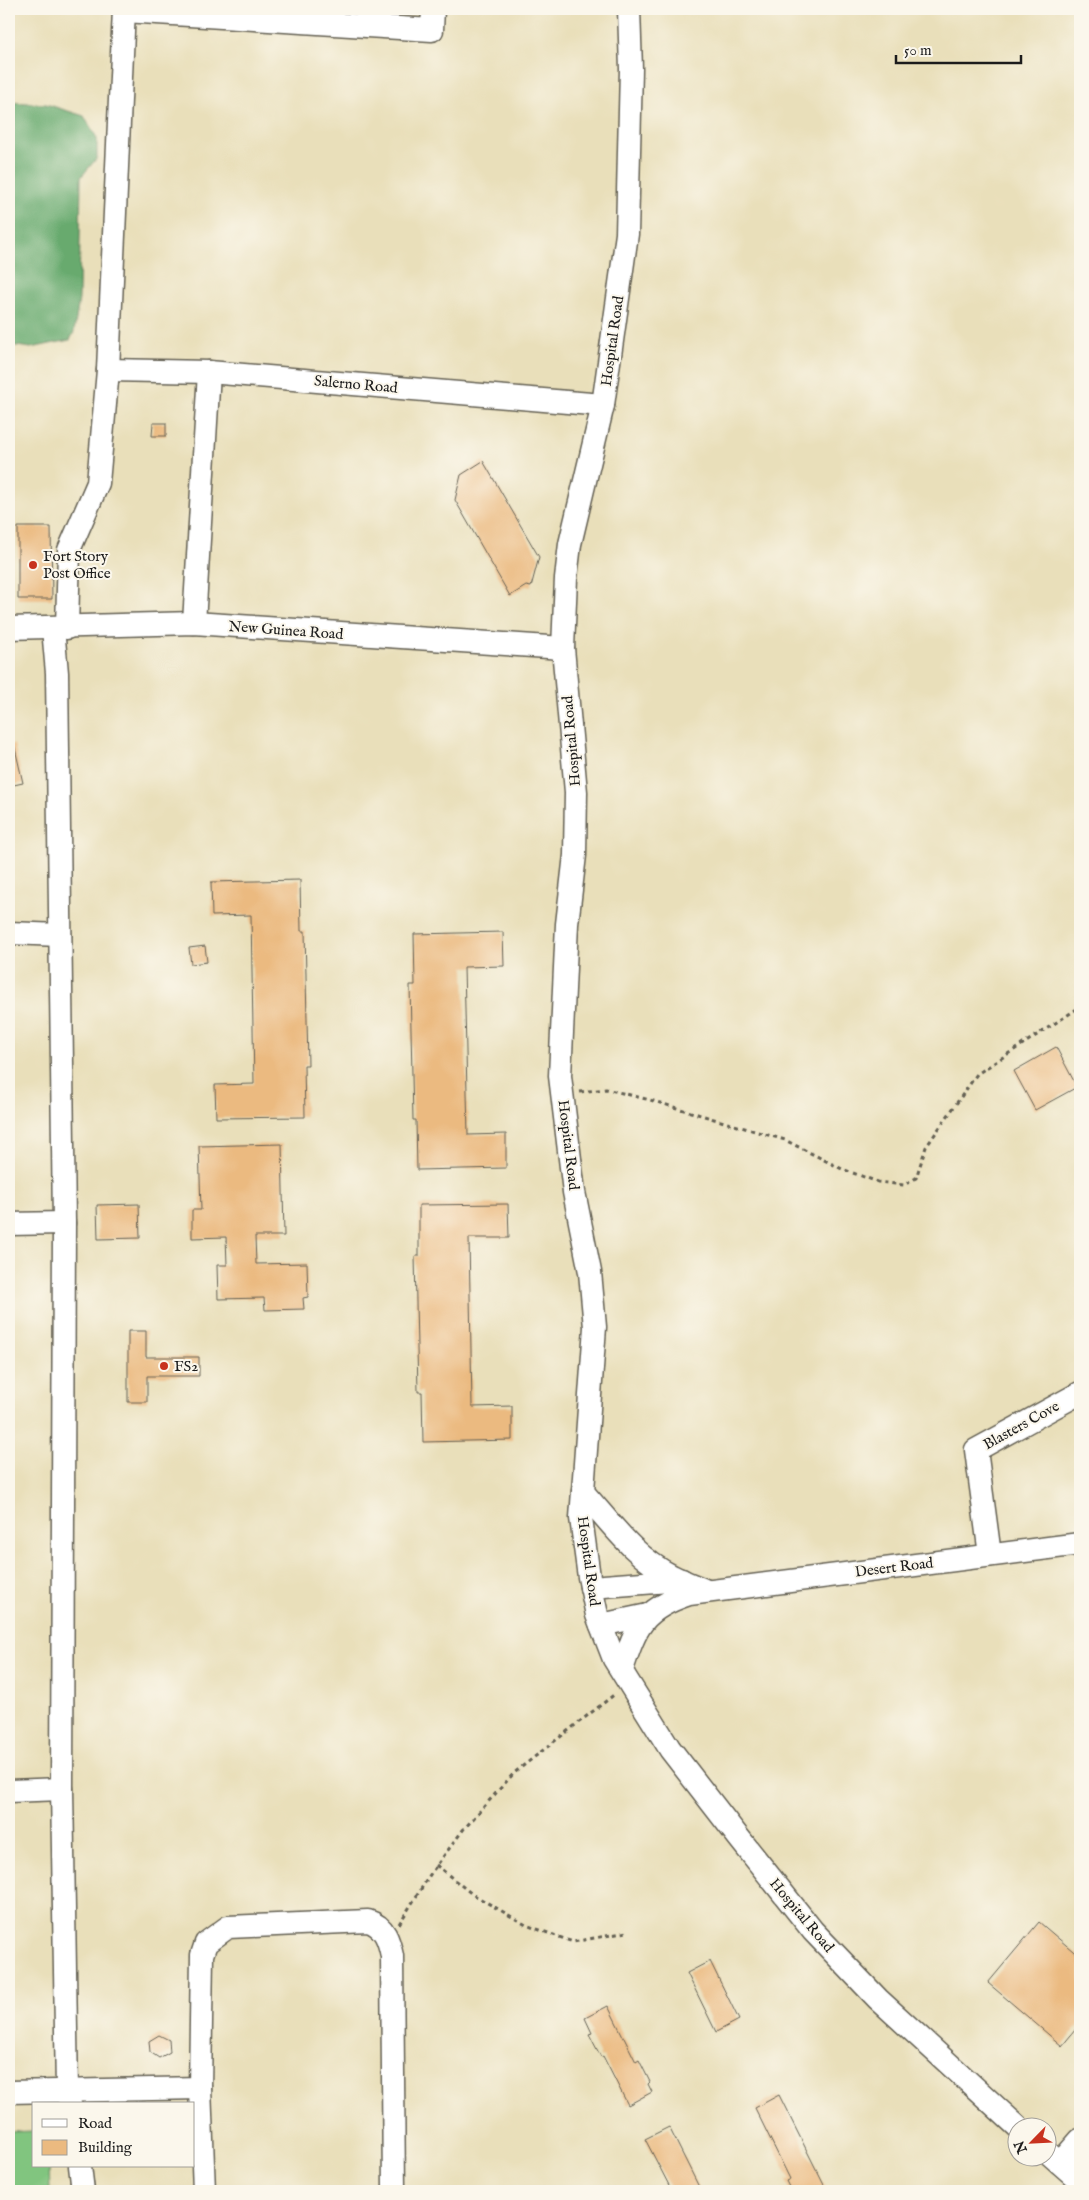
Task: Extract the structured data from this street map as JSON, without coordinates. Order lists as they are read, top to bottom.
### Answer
{
  "streets": {
    "street": [
      "Hospital Road",
      "Salerno Road",
      "New Guinea Road",
      "Blasters Cove",
      "Desert Road"
    ]
  },
  "crossings": [
    ["Hospital Road", "Salerno Road"],
    ["Hospital Road", "New Guinea Road"],
    ["Hospital Road", "Desert Road"],
    ["Blasters Cove", "Desert Road"]
  ],
  "places": ["Fort Story Post Office", "FS2"],
  "legend": ["Road", "Building"],
  "scale_bar": "50 m",
  "north": "bottom left"
}
